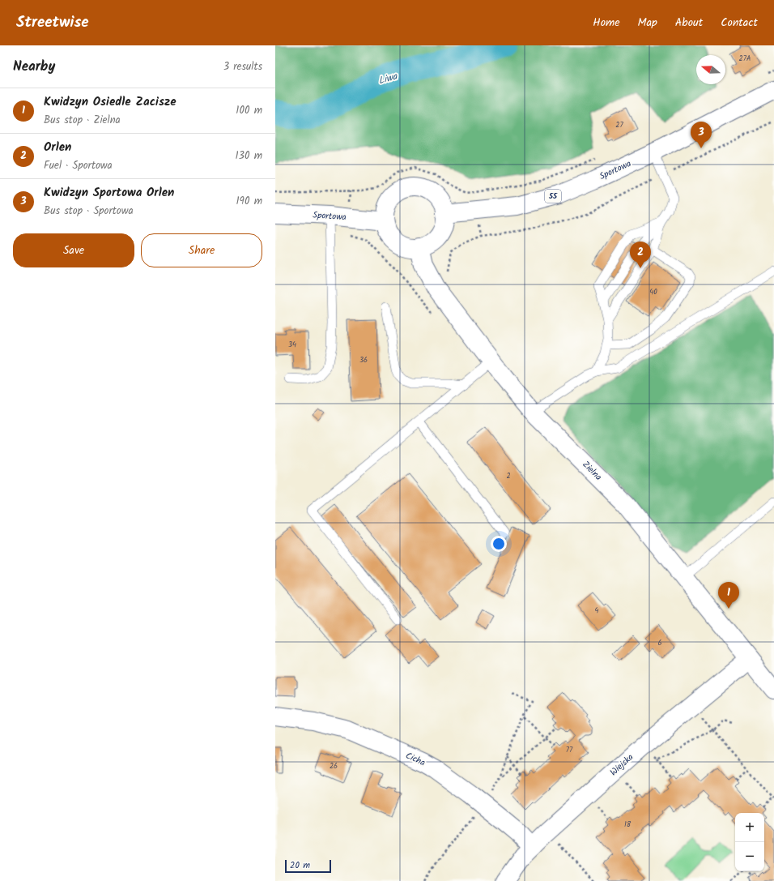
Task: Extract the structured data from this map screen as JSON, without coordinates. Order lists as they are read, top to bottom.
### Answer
{
  "streets": {
    "street": [
      "Sportowa",
      "55",
      "Zielna",
      "Cicha",
      "Wiejska"
    ]
  },
  "crossings": [
    ["Sportowa", "Zielna"],
    ["Zielna", "Wiejska"],
    ["Cicha", "Wiejska"]
  ],
  "water": ["Liwa"],
  "house_numbers": [
    "27A",
    "27",
    "40",
    "34",
    "36",
    "2",
    "4",
    "6",
    "77",
    "26",
    "18"
  ],
  "scale_bar": "20 m",
  "north": "left",
  "page": {
    "header": "Streetwise",
    "nav": [
      "Home",
      "Map",
      "About",
      "Contact"
    ],
    "heading": ["Nearby", "3 results"],
    "list": [
      {
        "mark": "1",
        "name": "Kwidzyn Osiedle Zacisze",
        "note": "Bus stop · Zielna",
        "value": "100 m"
      },
      {
        "mark": "2",
        "name": "Orlen",
        "note": "Fuel · Sportowa",
        "value": "130 m"
      },
      {
        "mark": "3",
        "name": "Kwidzyn Sportowa Orlen",
        "note": "Bus stop · Sportowa",
        "value": "190 m"
      }
    ],
    "pins": ["3", "2", "1"],
    "buttons": ["Save", "Share"],
    "map_buttons": ["+", "−"],
    "scale": "20 m"
  }
}
